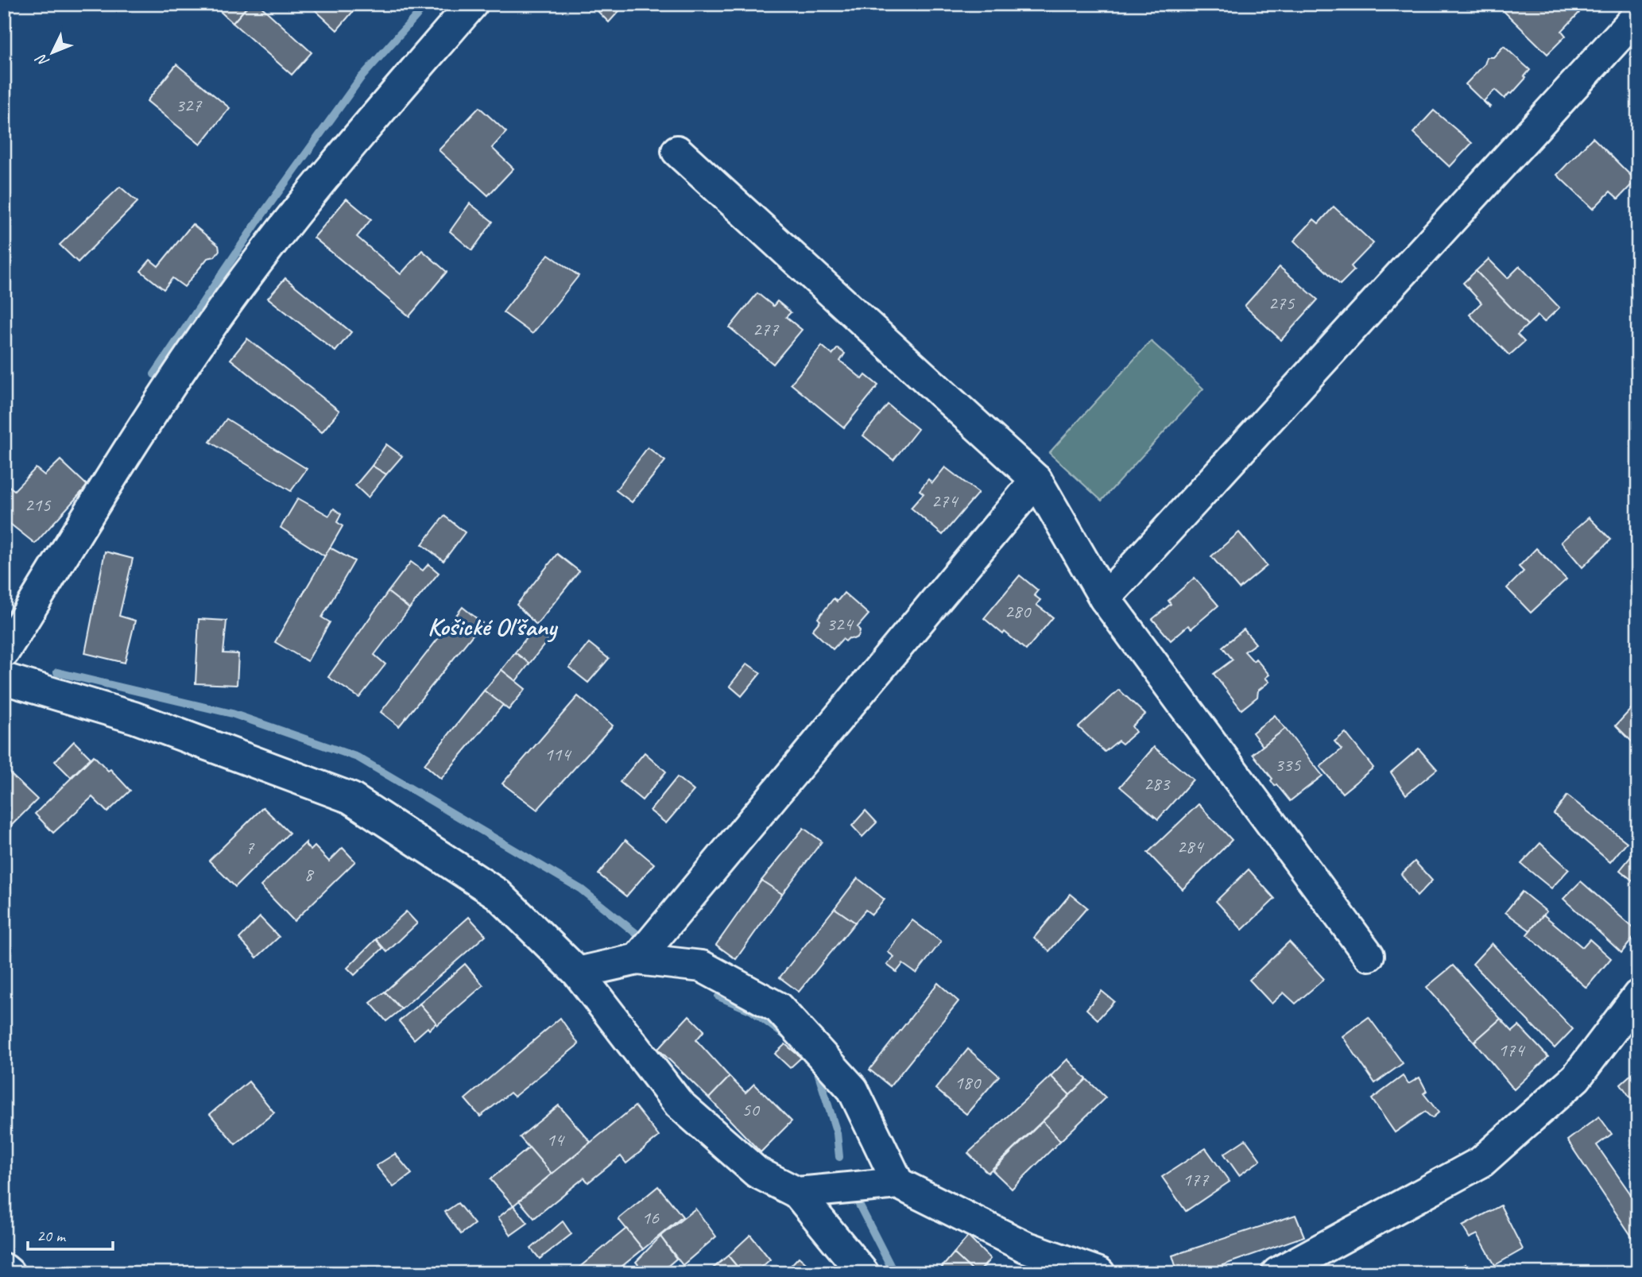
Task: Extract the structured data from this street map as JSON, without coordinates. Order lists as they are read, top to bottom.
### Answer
{
  "districts": ["Košické Oľšany"],
  "house_numbers": [
    "327",
    "275",
    "277",
    "274",
    "215",
    "280",
    "324",
    "114",
    "335",
    "283",
    "284",
    "7",
    "8",
    "174",
    "180",
    "50",
    "14",
    "177",
    "16"
  ],
  "scale_bar": "20 m",
  "north": "bottom left"
}
